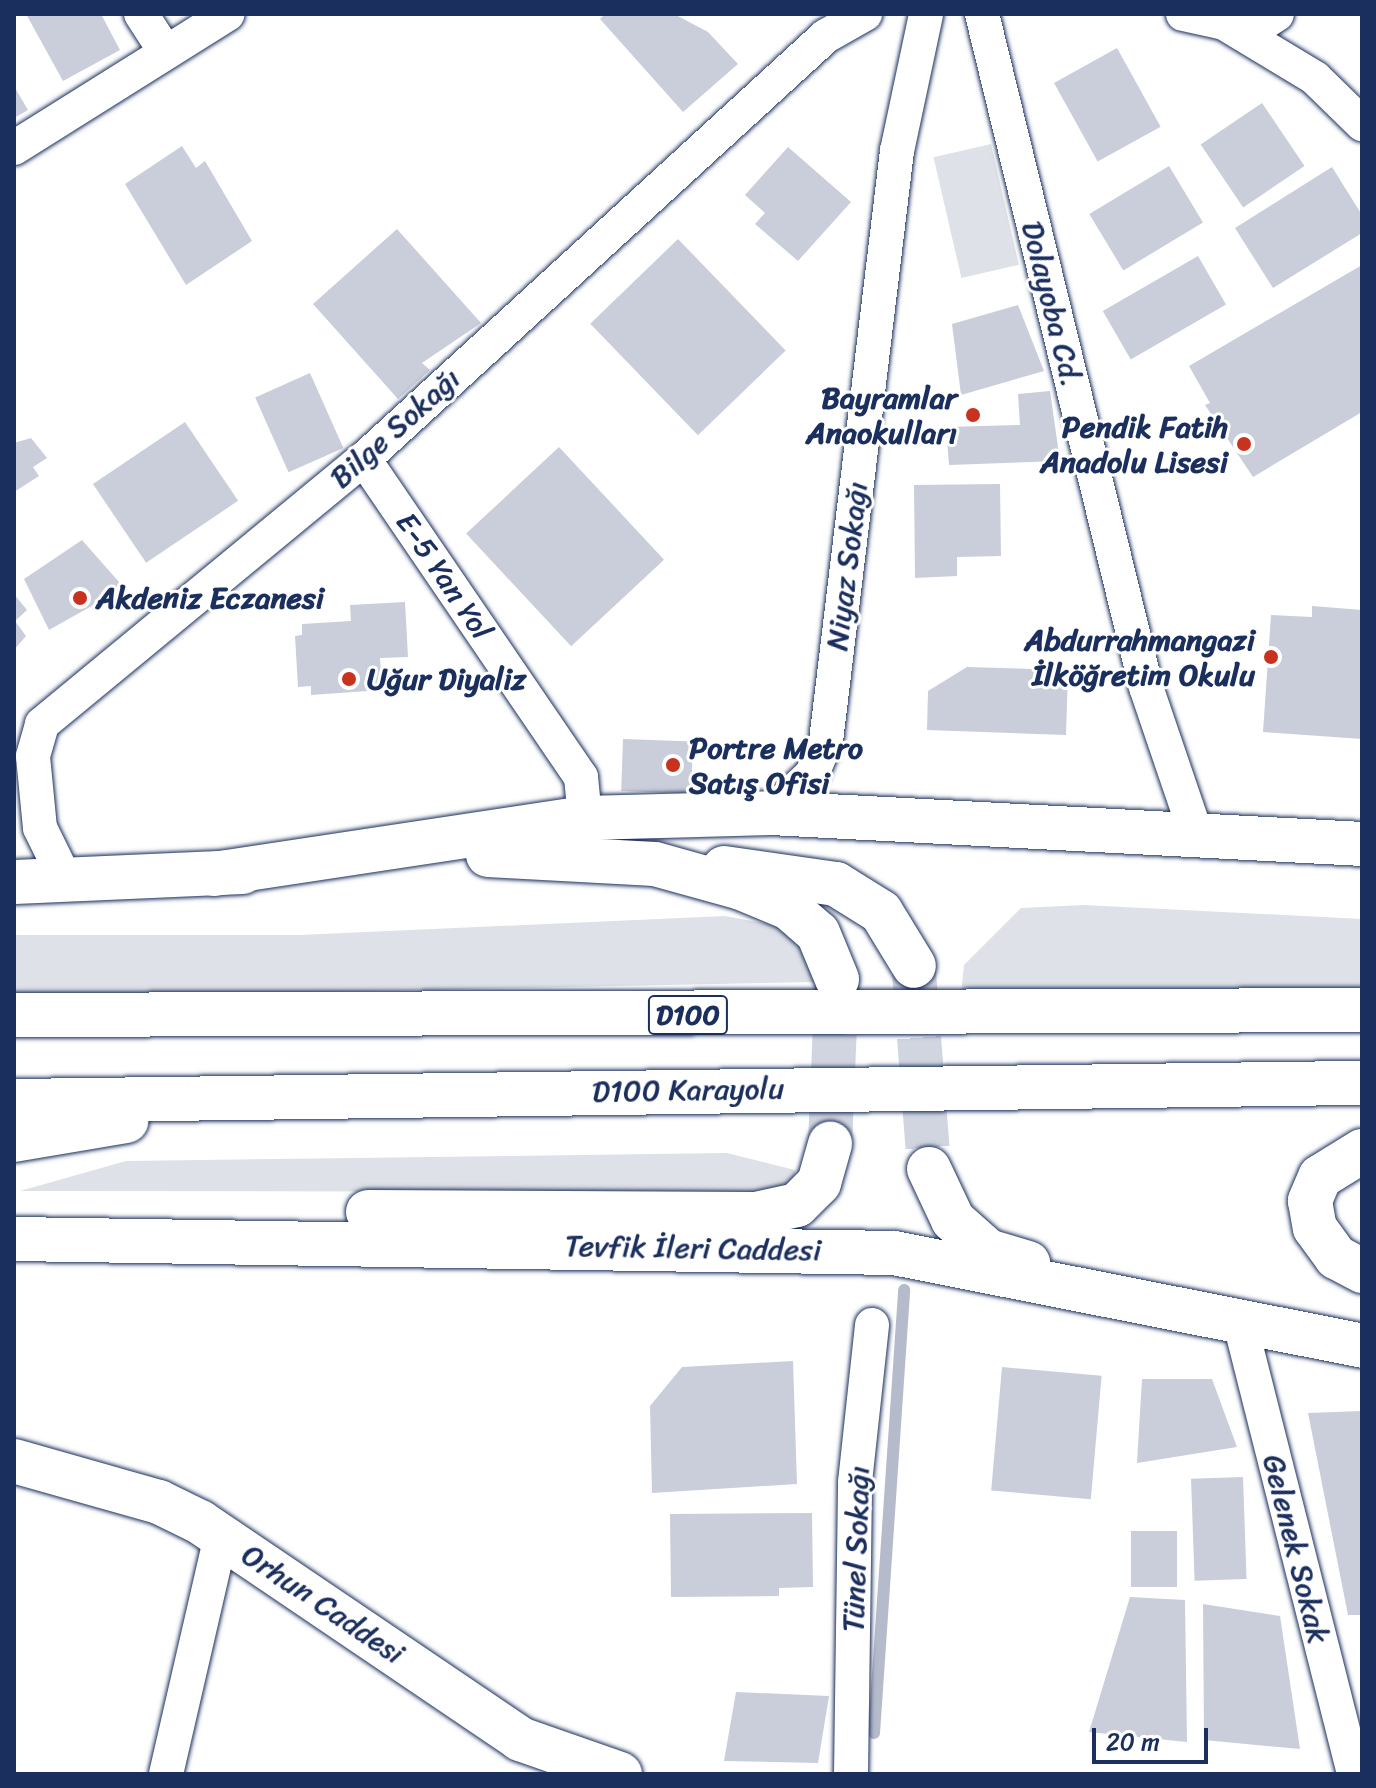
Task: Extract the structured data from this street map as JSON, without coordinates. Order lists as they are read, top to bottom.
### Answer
{
  "streets": {
    "main road": [
      "D100",
      "D100 Karayolu",
      "Tevfik İleri Caddesi",
      "Orhun Caddesi"
    ],
    "street": [
      "Dolayoba Cd.",
      "Bilge Sokağı",
      "Niyaz Sokağı",
      "E-5 Yan Yol",
      "Tünel Sokağı",
      "Gelenek Sokak"
    ]
  },
  "crossings": [
    ["Bilge Sokağı", "E-5 Yan Yol"],
    ["Tevfik İleri Caddesi", "Gelenek Sokak"]
  ],
  "places": [
    "Bayramlar Anaokulları",
    "Pendik Fatih Anadolu Lisesi",
    "Akdeniz Eczanesi",
    "Abdurrahmangazi İlköğretim Okulu",
    "Uğur Diyaliz",
    "Portre Metro Satış Ofisi"
  ],
  "scale_bar": "20 m"
}
